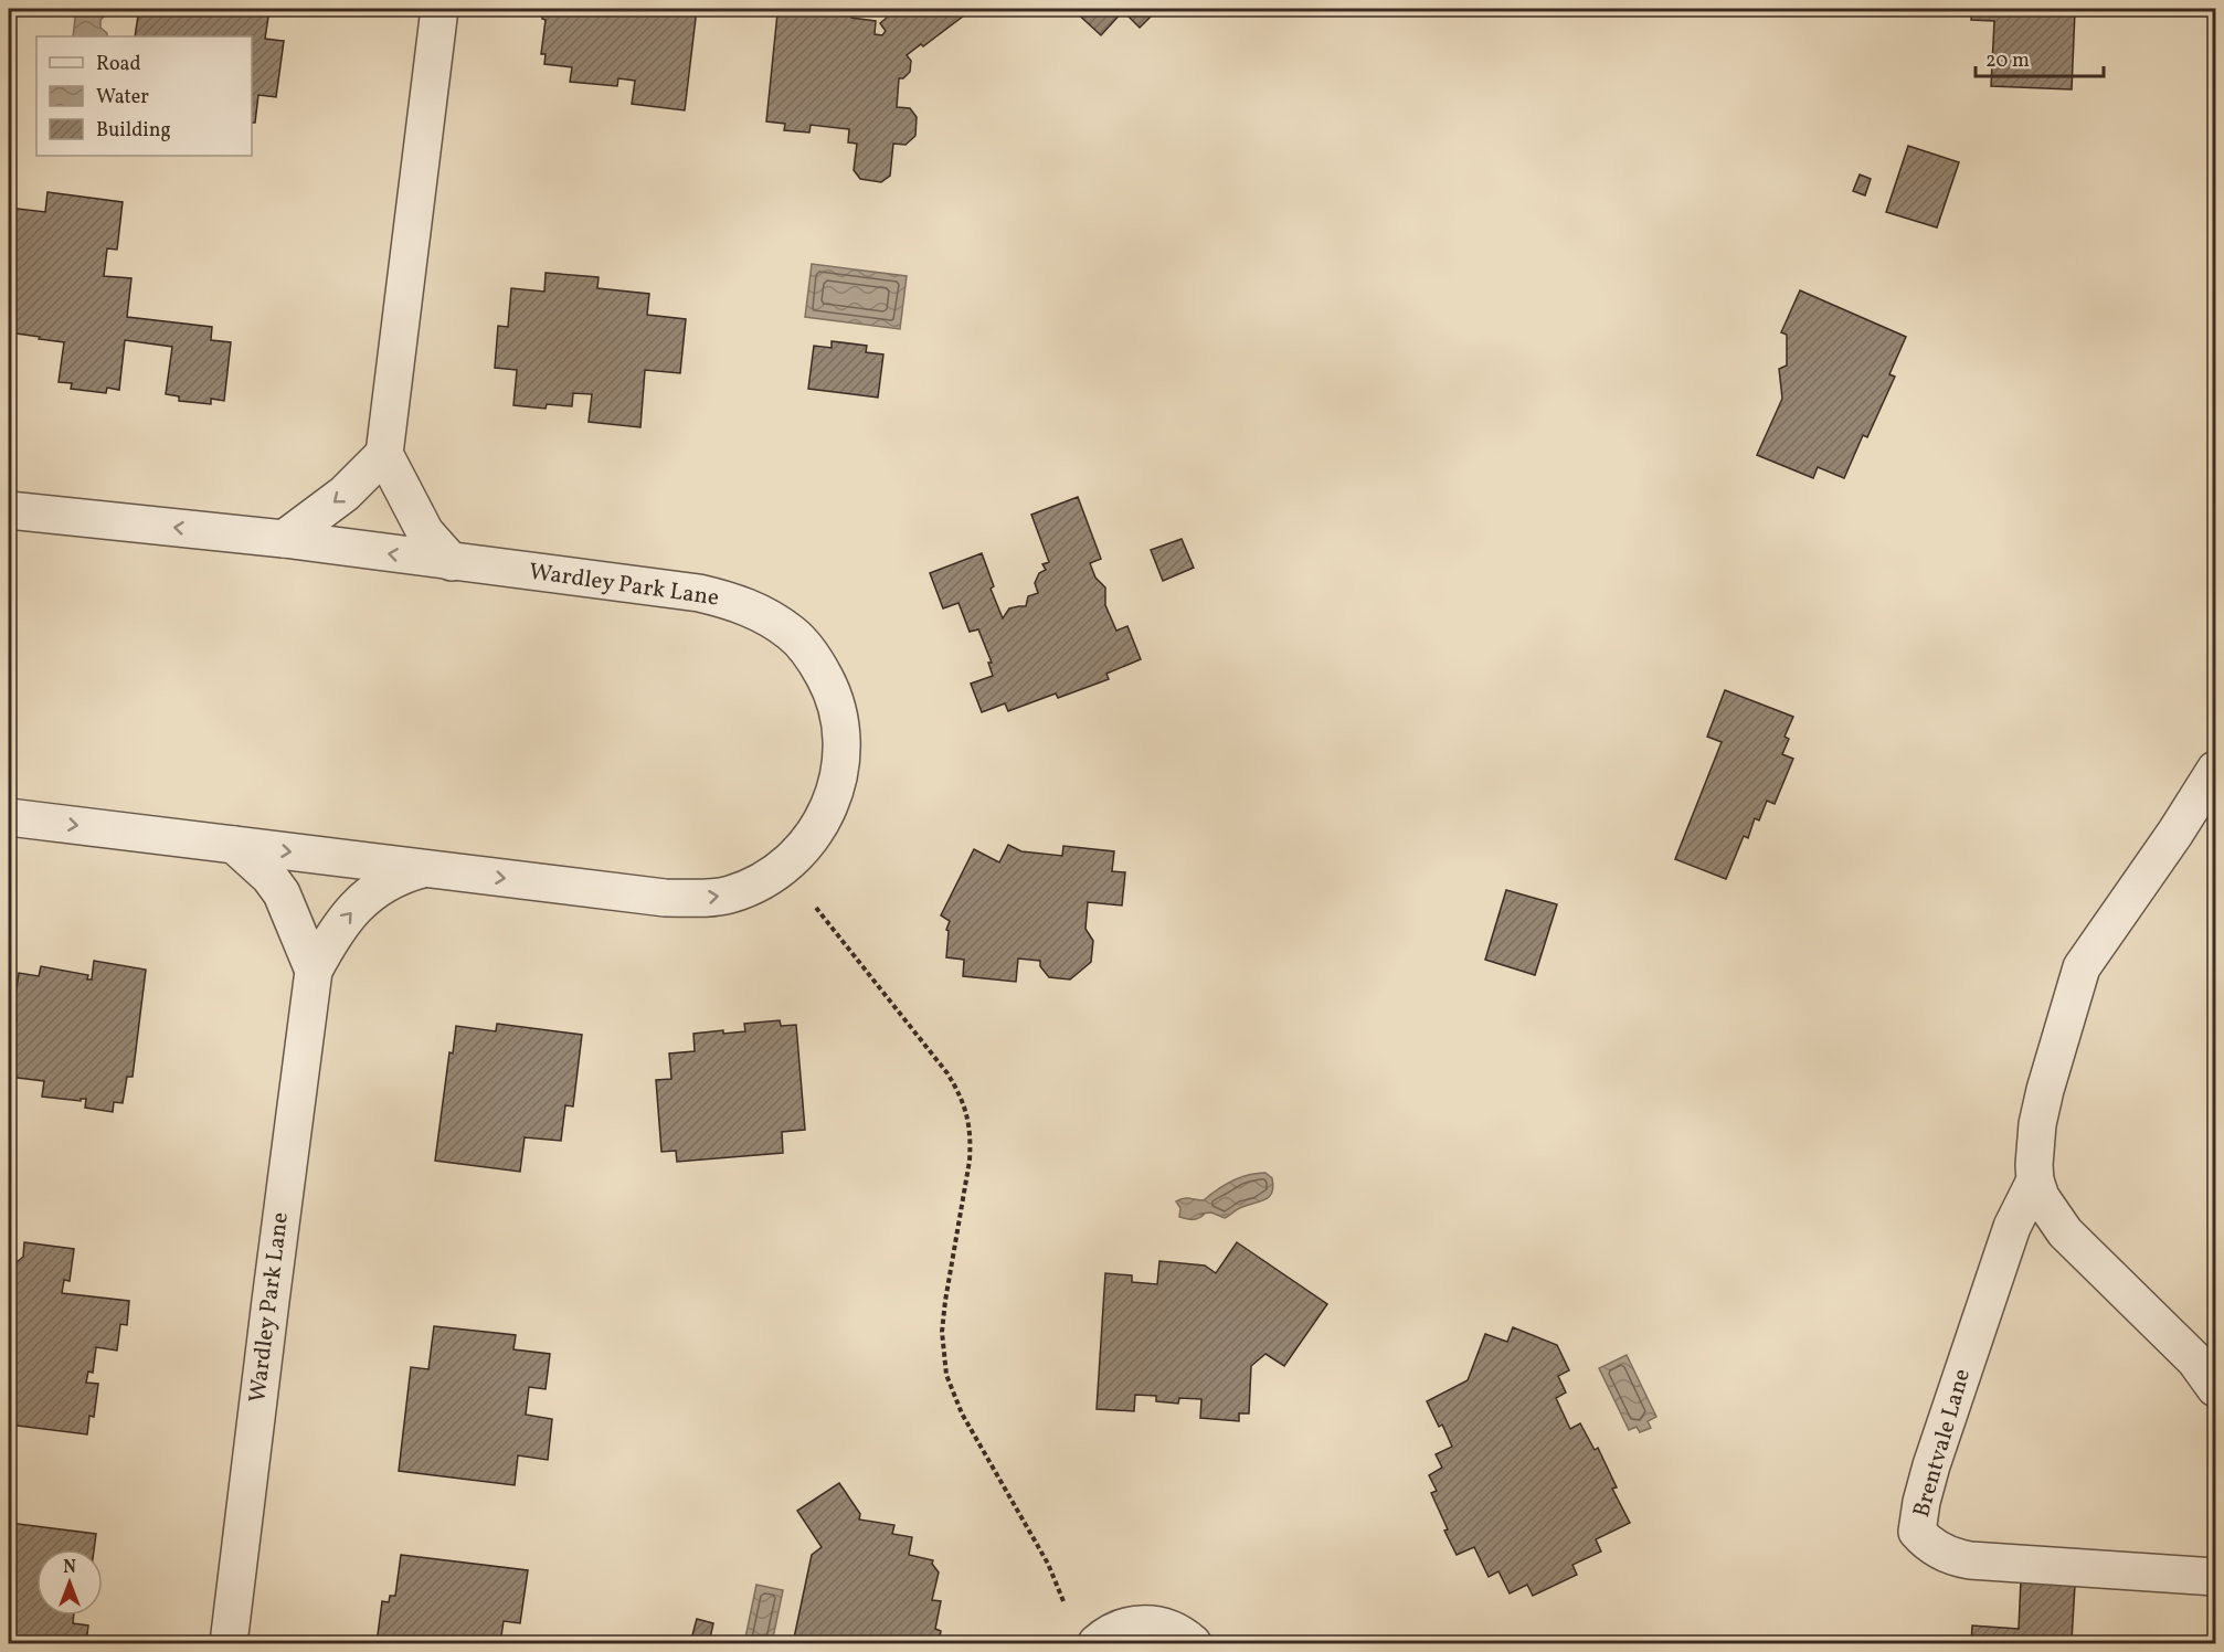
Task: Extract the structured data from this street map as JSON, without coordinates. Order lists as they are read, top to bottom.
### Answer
{
  "streets": {
    "street": ["Wardley Park Lane", "Brentvale Lane"]
  },
  "legend": ["Road", "Water", "Building"],
  "scale_bar": "20 m",
  "north": "top"
}
